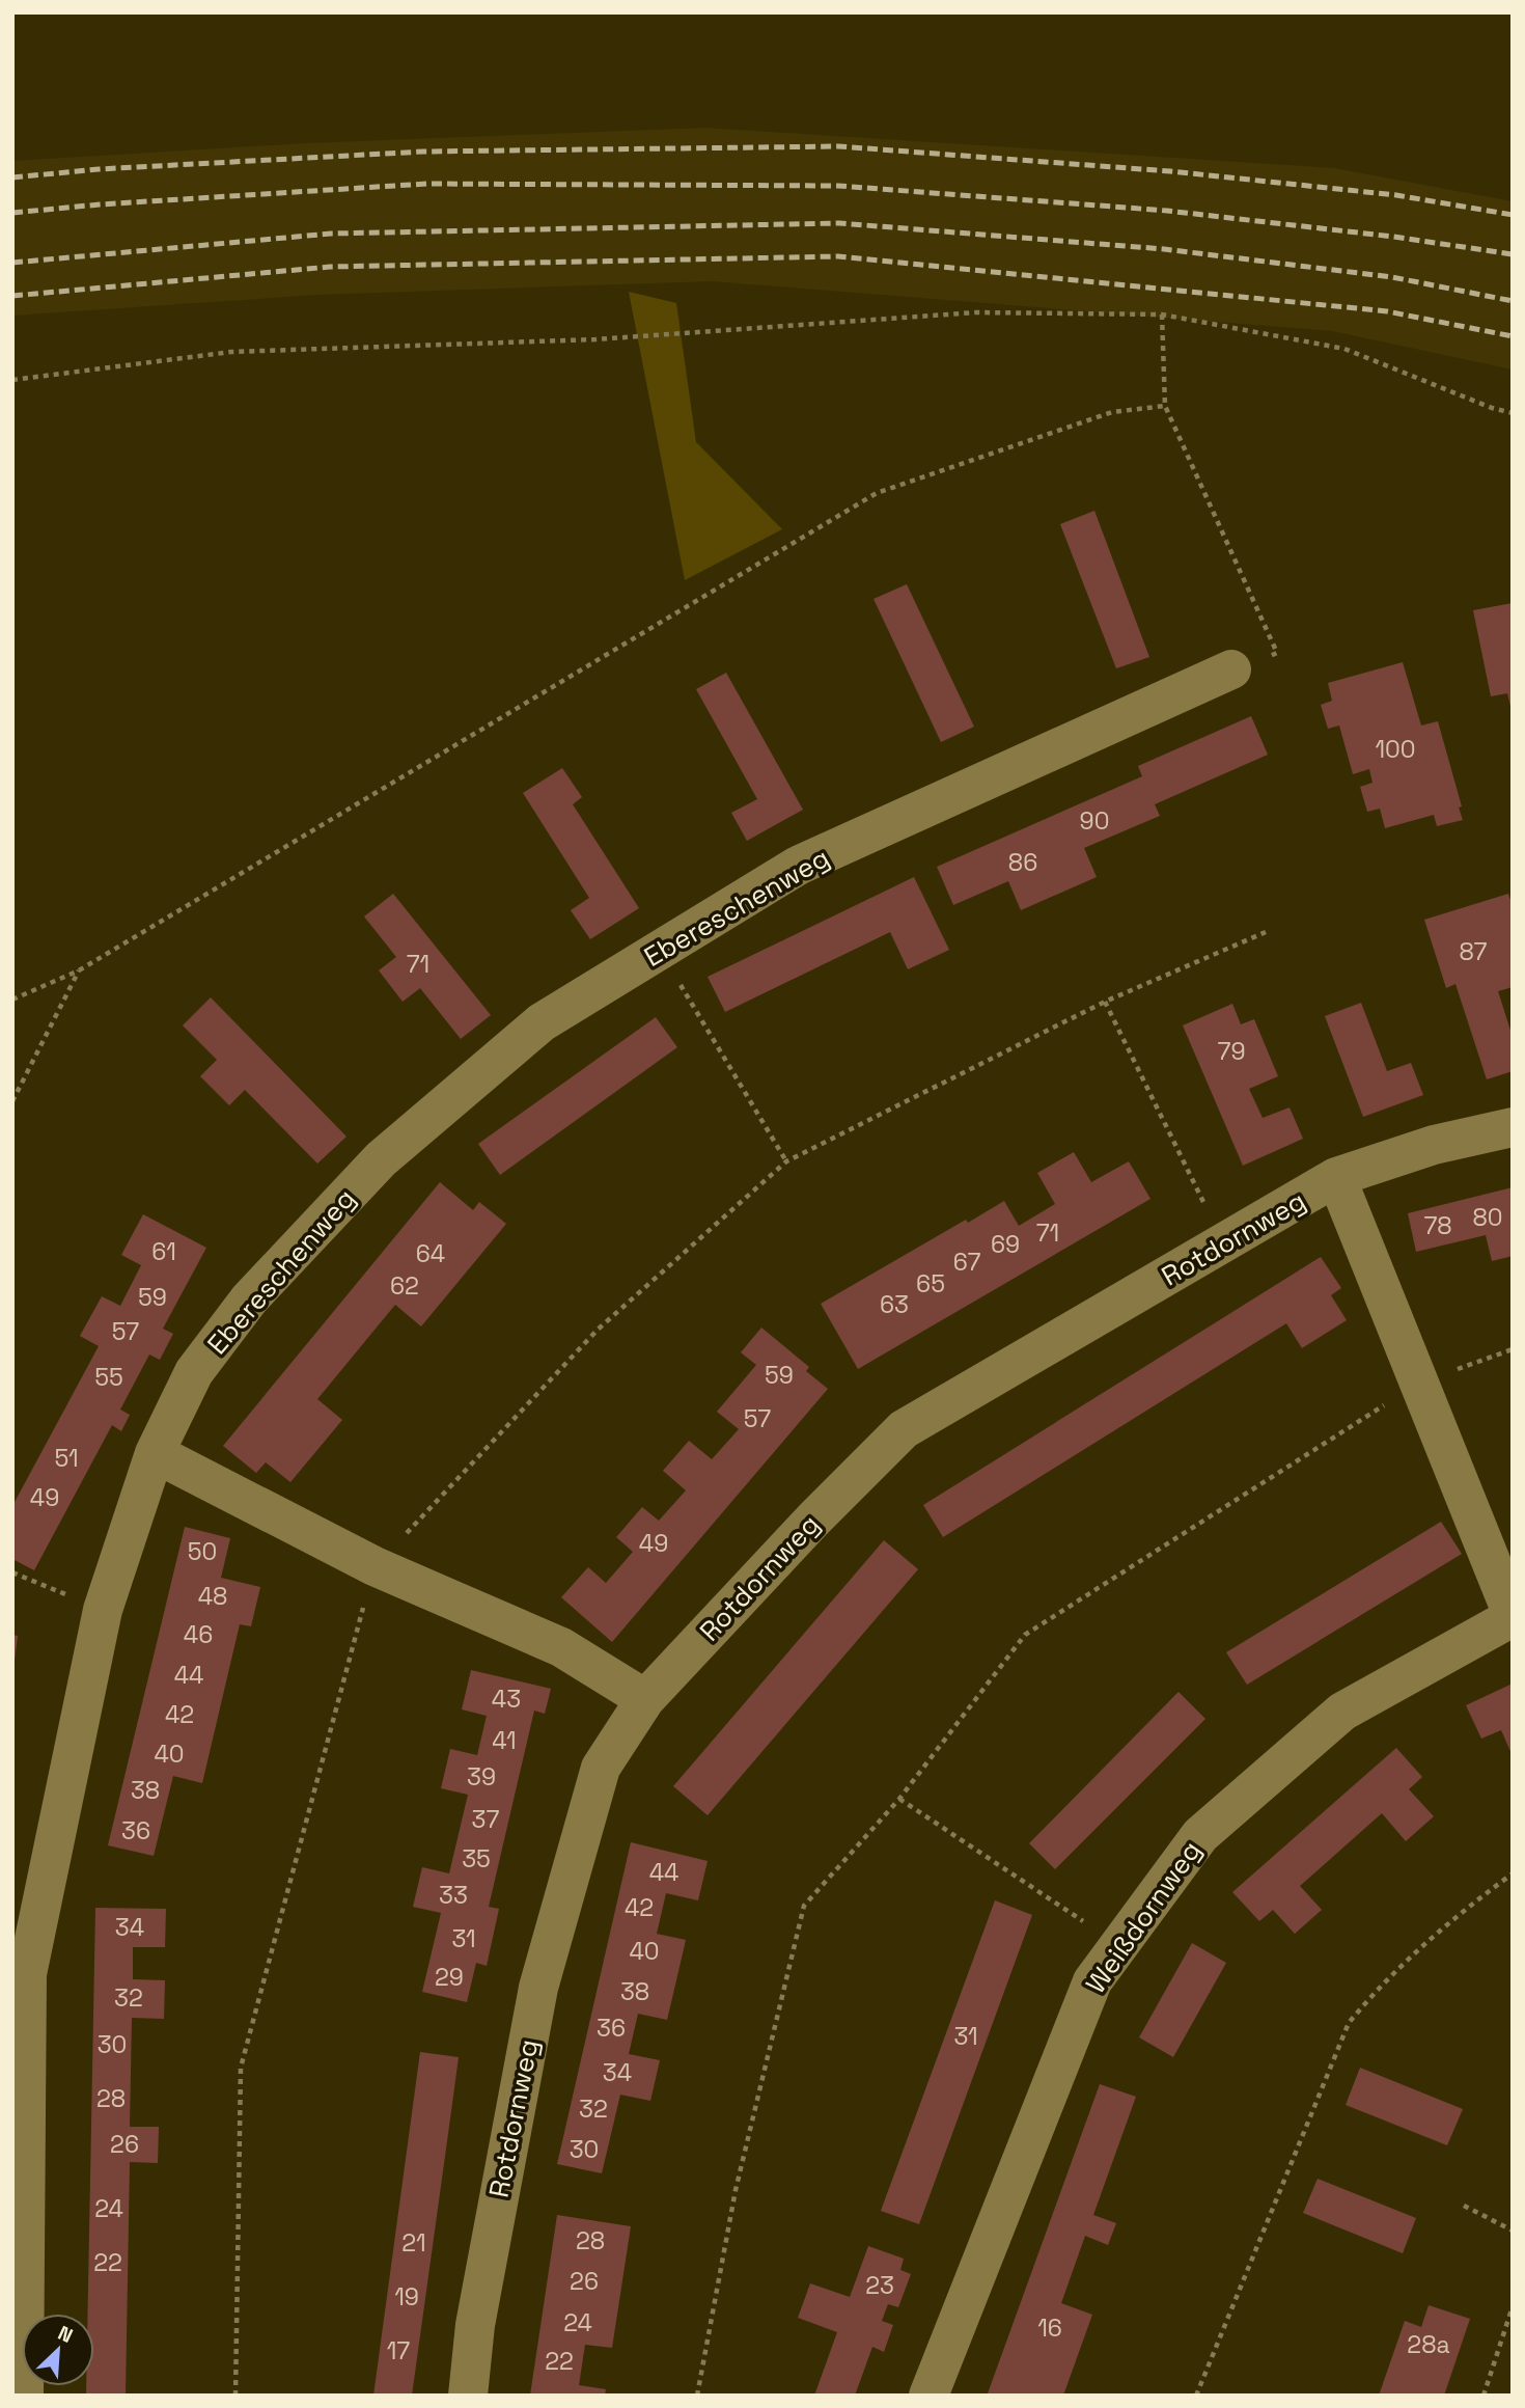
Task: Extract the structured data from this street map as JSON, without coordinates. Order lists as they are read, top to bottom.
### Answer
{
  "streets": {
    "street": ["Ebereschenweg", "Rotdornweg", "Weißdornweg"]
  },
  "house_numbers": [
    "100",
    "90",
    "86",
    "87",
    "71",
    "79",
    "80",
    "78",
    "71",
    "69",
    "61",
    "64",
    "67",
    "65",
    "62",
    "59",
    "63",
    "57",
    "59",
    "55",
    "57",
    "51",
    "49",
    "49",
    "50",
    "48",
    "46",
    "44",
    "43",
    "42",
    "41",
    "40",
    "39",
    "38",
    "37",
    "36",
    "35",
    "44",
    "33",
    "42",
    "34",
    "31",
    "40",
    "29",
    "38",
    "32",
    "36",
    "31",
    "30",
    "34",
    "28",
    "32",
    "26",
    "30",
    "24",
    "28",
    "21",
    "22",
    "26",
    "23",
    "19",
    "24",
    "16",
    "28a",
    "17",
    "22"
  ],
  "north": "top right"
}
